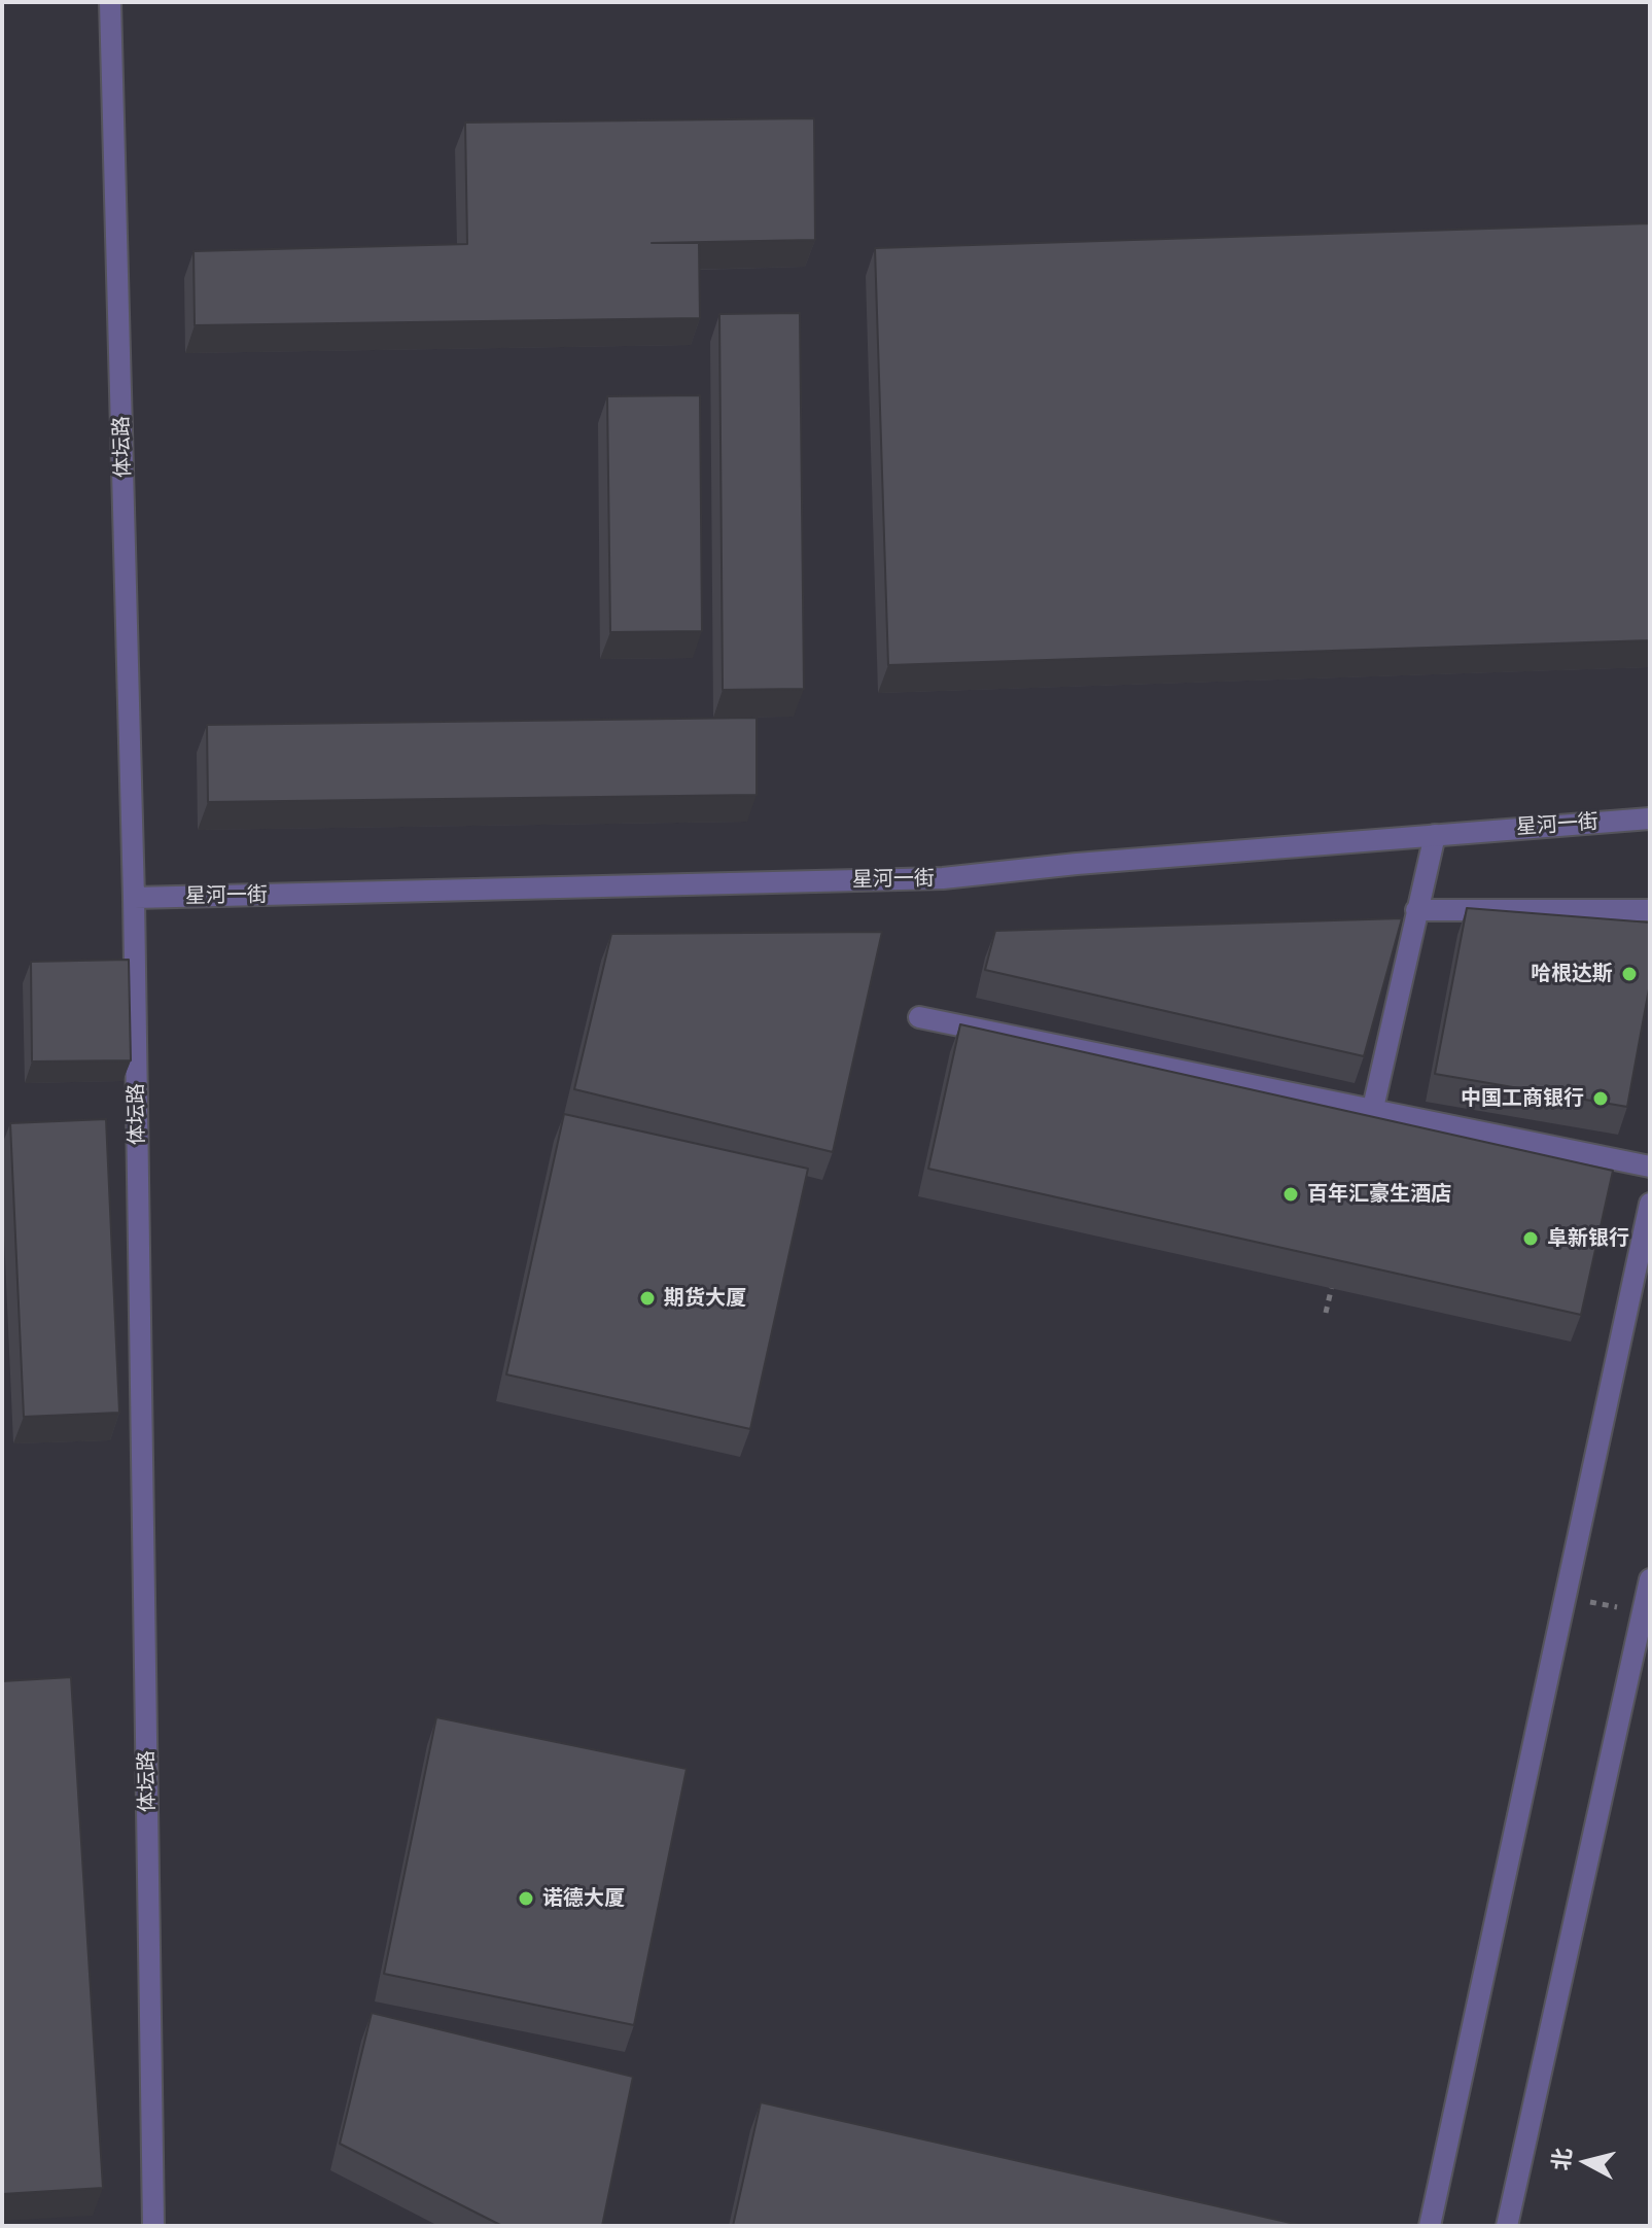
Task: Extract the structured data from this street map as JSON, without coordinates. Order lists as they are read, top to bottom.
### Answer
{
  "streets": {
    "street": ["体坛路", "星河一街"]
  },
  "crossings": [
    ["体坛路", "星河一街"]
  ],
  "places": [
    "哈根达斯",
    "中国工商银行",
    "百年汇豪生酒店",
    "阜新银行",
    "期货大厦",
    "诺德大厦"
  ],
  "north": "left"
}
